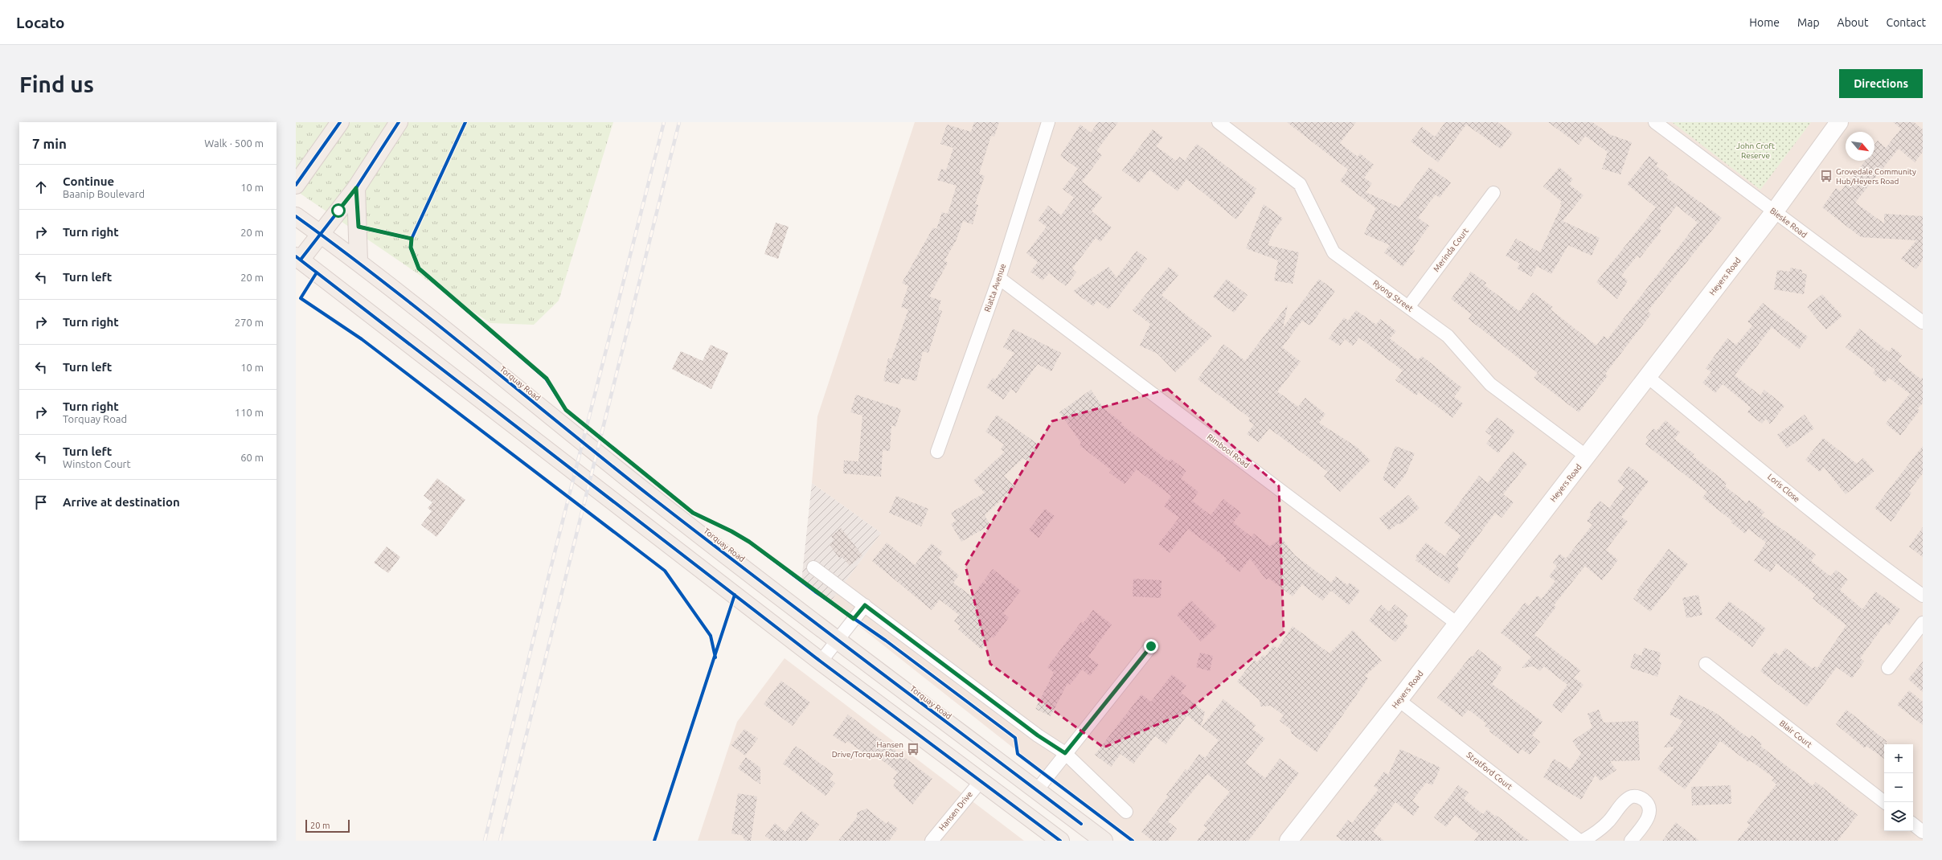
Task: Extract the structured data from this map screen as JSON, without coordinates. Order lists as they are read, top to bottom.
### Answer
{
  "streets": {
    "main road": ["Torquay Road"],
    "street": [
      "Bieske Road",
      "Merinda Court",
      "Heyers Road",
      "Riatta Avenue",
      "Ryong Street",
      "Rimbool Road",
      "Loris Close",
      "Blair Court",
      "Stratford Court",
      "Hansen Drive"
    ]
  },
  "crossings": [
    ["Bieske Road", "Heyers Road"],
    ["Merinda Court", "Ryong Street"],
    ["Heyers Road", "Ryong Street"],
    ["Heyers Road", "Rimbool Road"],
    ["Heyers Road", "Loris Close"],
    ["Heyers Road", "Stratford Court"],
    ["Riatta Avenue", "Rimbool Road"]
  ],
  "parks": ["John Croft Reserve"],
  "places": {
    "bus stop": ["Grovedale Community Hub/Heyers Road", "Hansen Drive/Torquay Road"]
  },
  "scale_bar": "20 m",
  "north": "bottom right",
  "page": {
    "header": "Locato",
    "nav": [
      "Home",
      "Map",
      "About",
      "Contact"
    ],
    "buttons": "Directions",
    "title": "Find us",
    "heading": ["7 min", "Walk · 500 m"],
    "list": [
      ["Continue", "Baanip Boulevard", "10 m"],
      ["Turn right", "20 m"],
      ["Turn left", "20 m"],
      ["Turn right", "270 m"],
      ["Turn left", "10 m"],
      ["Turn right", "Torquay Road", "110 m"],
      ["Turn left", "Winston Court", "60 m"],
      "Arrive at destination"
    ],
    "map_buttons": ["+", "−"],
    "scale": "20 m"
  }
}
